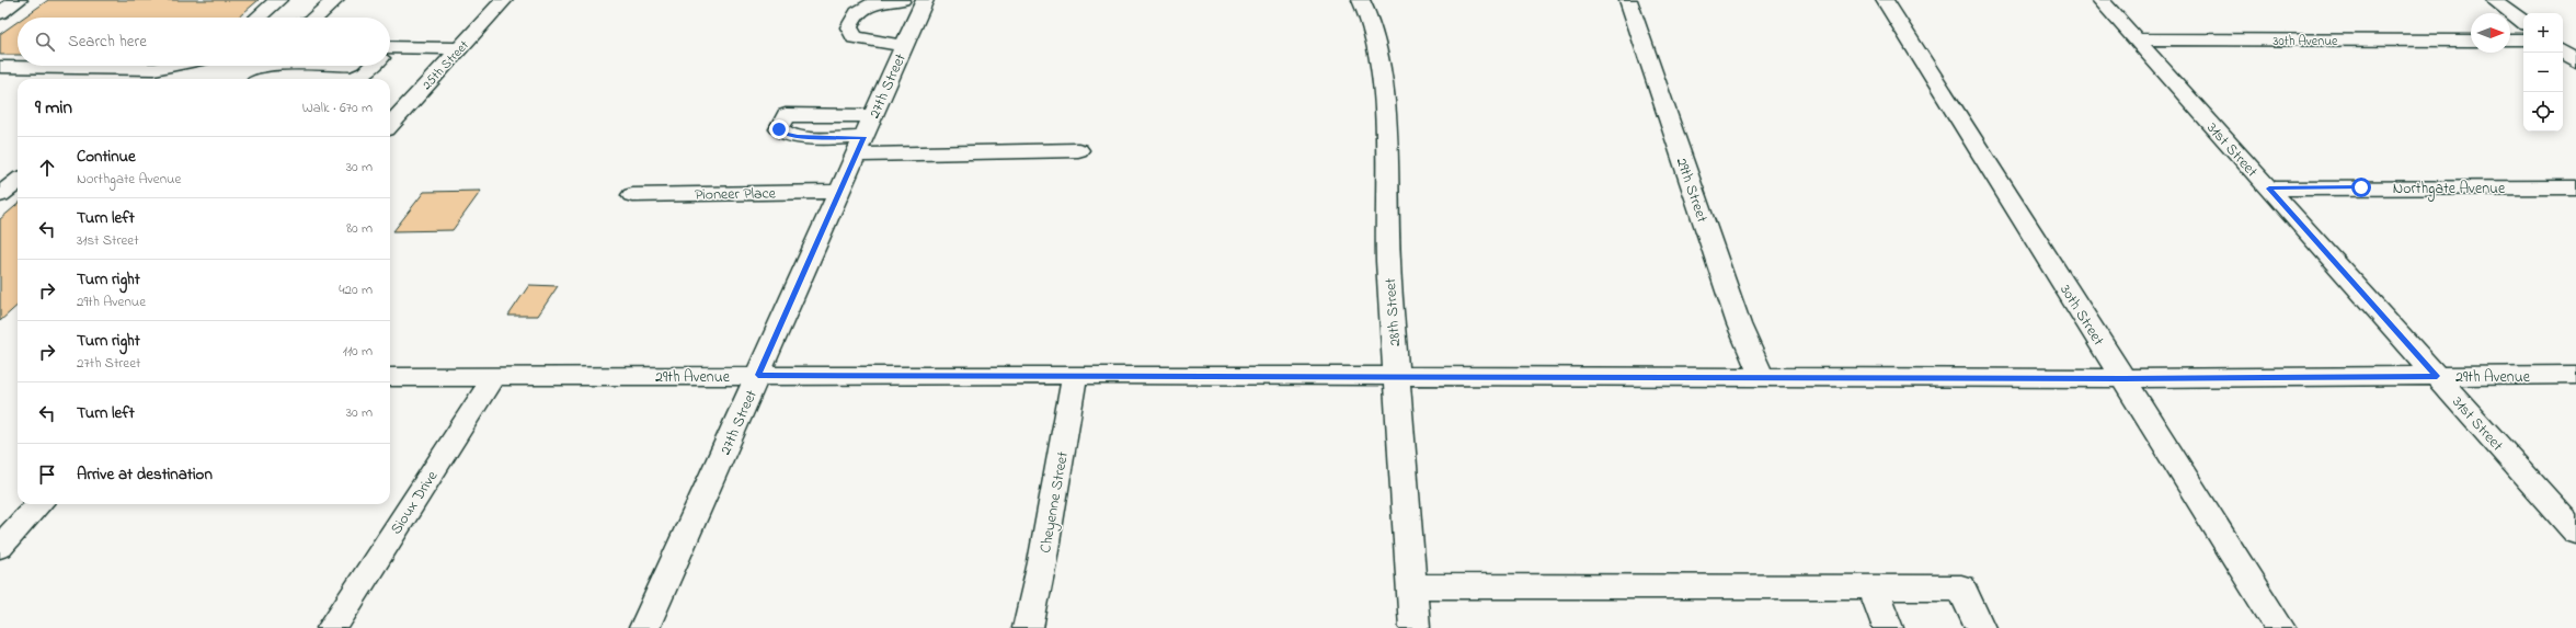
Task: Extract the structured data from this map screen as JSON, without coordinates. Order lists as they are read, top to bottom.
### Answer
{
  "streets": {
    "street": [
      "30th Avenue",
      "25th Street",
      "27th Street",
      "31st Street",
      "Northgate Avenue",
      "29th Street",
      "Pioneer Place",
      "28th Street",
      "30th Street",
      "29th Avenue",
      "Sioux Drive",
      "Cheyenne Street"
    ]
  },
  "crossings": [
    ["30th Avenue", "31st Street"],
    ["27th Street", "Pioneer Place"],
    ["27th Street", "29th Avenue"],
    ["31st Street", "Northgate Avenue"],
    ["31st Street", "29th Avenue"],
    ["29th Street", "29th Avenue"],
    ["28th Street", "29th Avenue"],
    ["30th Street", "29th Avenue"],
    ["29th Avenue", "Sioux Drive"],
    ["29th Avenue", "Cheyenne Street"]
  ],
  "north": "right",
  "page": {
    "map_buttons": ["+", "−"],
    "search": "Search here",
    "heading": ["9 min", "Walk · 670 m"],
    "list": [
      ["Continue", "Northgate Avenue", "30 m"],
      ["Turn left", "31st Street", "80 m"],
      ["Turn right", "29th Avenue", "420 m"],
      ["Turn right", "27th Street", "110 m"],
      ["Turn left", "30 m"],
      "Arrive at destination"
    ]
  }
}
